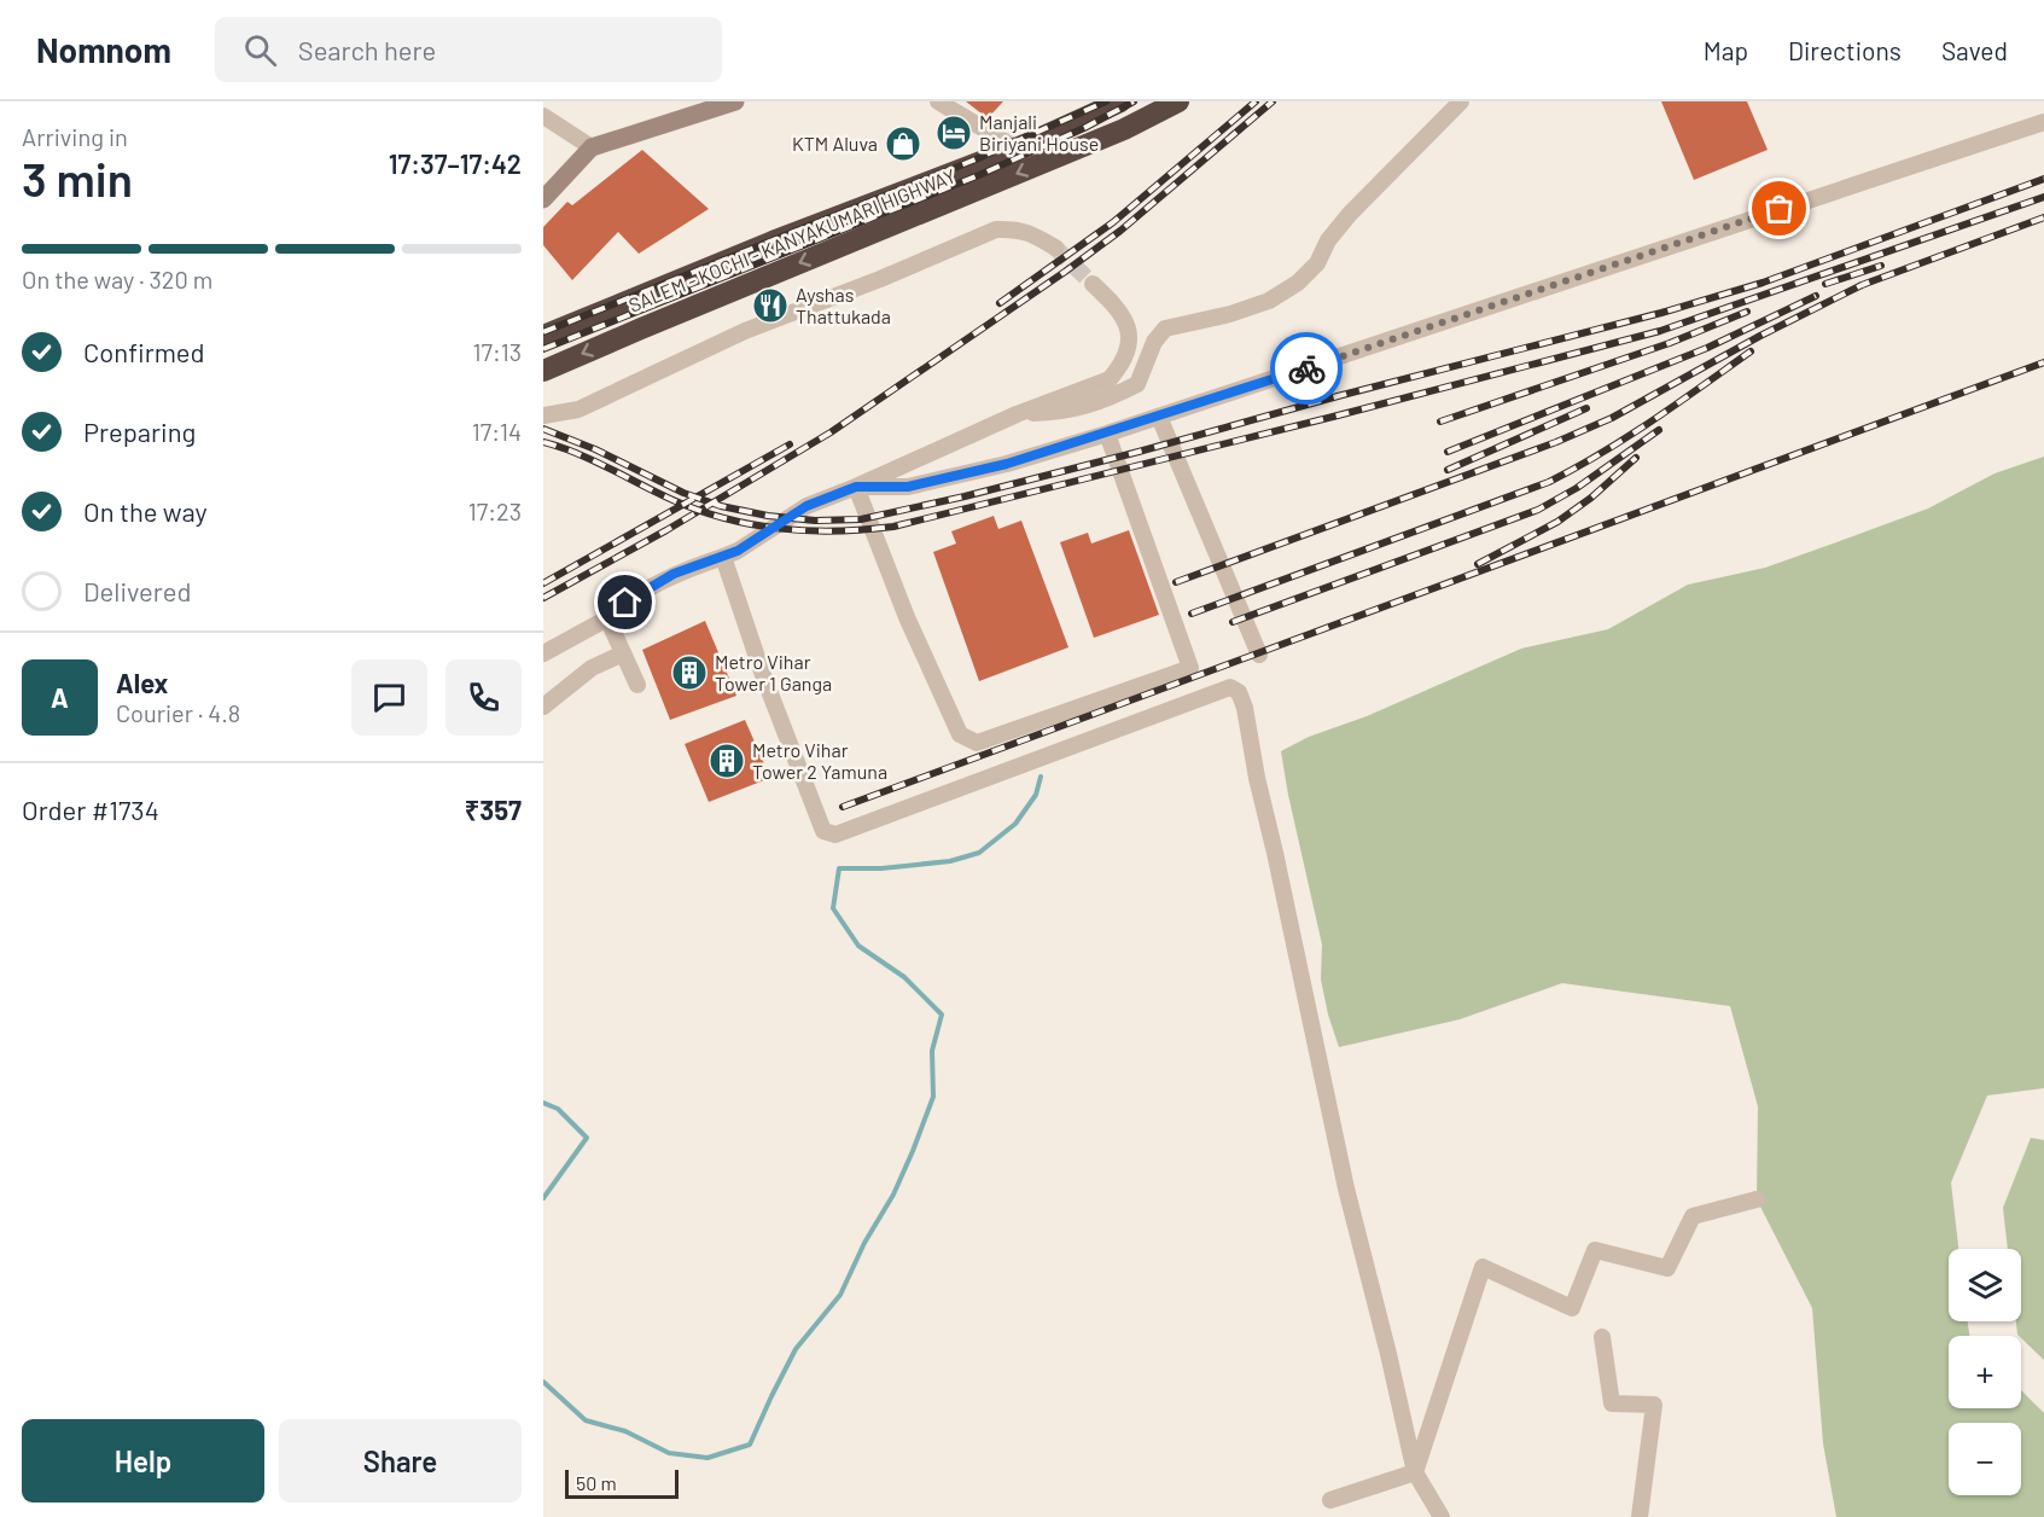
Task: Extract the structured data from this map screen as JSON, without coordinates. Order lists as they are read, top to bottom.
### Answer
{
  "streets": {
    "highway": ["SALEM - KOCHI - KANYAKUMARI HIGHWAY"]
  },
  "places": {
    "hotel": ["Manjali Biriyani House"],
    "shop": ["KTM Aluva"],
    "restaurant": ["Ayshas Thattukada"],
    "building": ["Metro Vihar Tower 1 Ganga", "Metro Vihar Tower 2 Yamuna"]
  },
  "scale_bar": "50 m",
  "page": {
    "header": "Nomnom",
    "search": "Search here",
    "nav": ["Map", "Directions", "Saved"],
    "heading": ["3 min", "Arriving in", "17:37–17:42"],
    "panel": [
      "Alex",
      "Courier · 4.8",
      "Order #1734",
      "₹357"
    ],
    "bar": "On the way · 320 m",
    "list": [
      ["Confirmed", "17:13"],
      ["Preparing", "17:14"],
      ["On the way", "17:23"],
      "Delivered"
    ],
    "round": "A",
    "map_buttons": ["+", "−"],
    "buttons": ["Help", "Share"],
    "scale": "50 m"
  }
}
